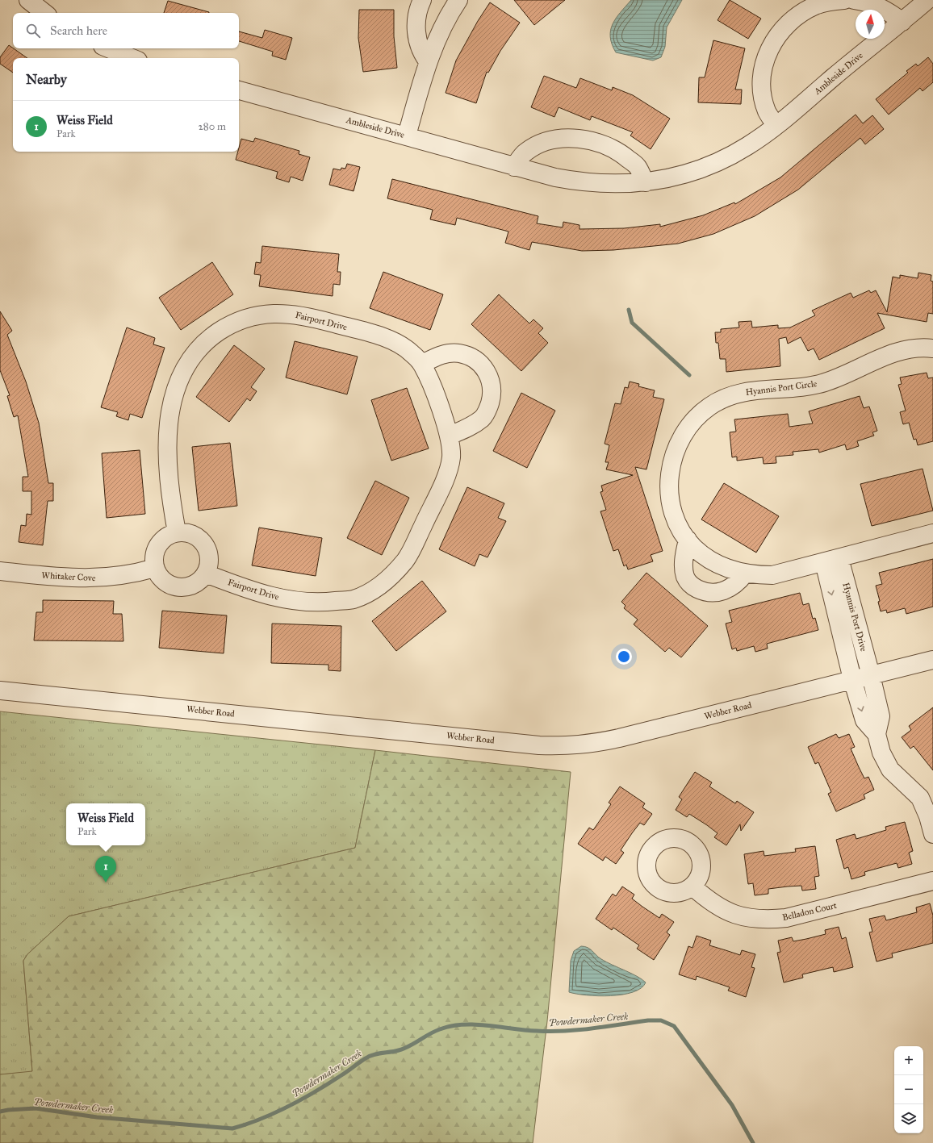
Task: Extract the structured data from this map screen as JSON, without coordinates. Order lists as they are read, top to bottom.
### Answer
{
  "streets": {
    "street": [
      "Ambleside Drive",
      "Fairport Drive",
      "Hyannis Port Circle",
      "Whitaker Cove",
      "Hyannis Port Drive",
      "Webber Road",
      "Belladon Court"
    ]
  },
  "crossings": [
    ["Fairport Drive", "Whitaker Cove"],
    ["Hyannis Port Circle", "Hyannis Port Drive"],
    ["Hyannis Port Drive", "Webber Road"]
  ],
  "water": ["Powdermaker Creek"],
  "north": "top",
  "page": {
    "search": "Search here",
    "heading": "Nearby",
    "list": [
      {
        "mark": "1",
        "name": "Weiss Field",
        "note": "Park",
        "value": "280 m"
      }
    ],
    "popup": ["Weiss Field", "Park"],
    "pins": "1",
    "map_buttons": ["+", "−"]
  }
}
